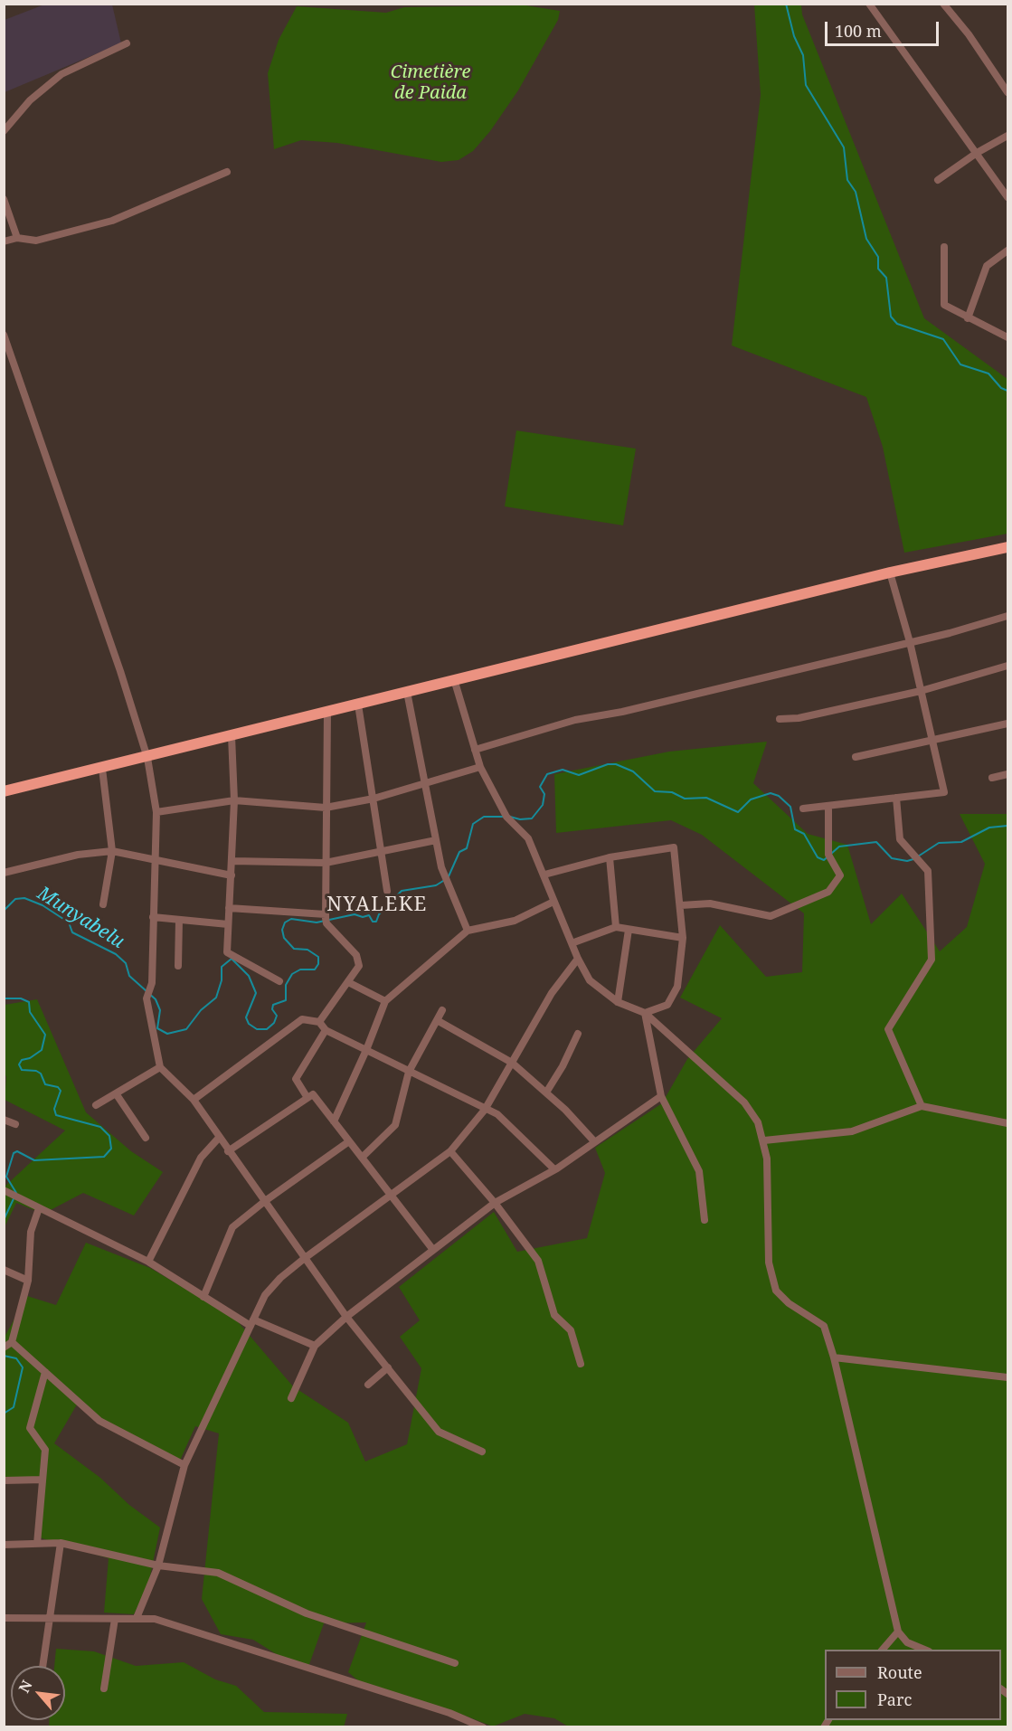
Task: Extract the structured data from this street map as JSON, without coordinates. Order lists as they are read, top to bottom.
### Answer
{
  "districts": ["NYALEKE"],
  "water": ["Munyabelu"],
  "parks": ["Cimetière de Paida"],
  "legend": ["Route", "Parc"],
  "scale_bar": "100 m",
  "north": "top left"
}
